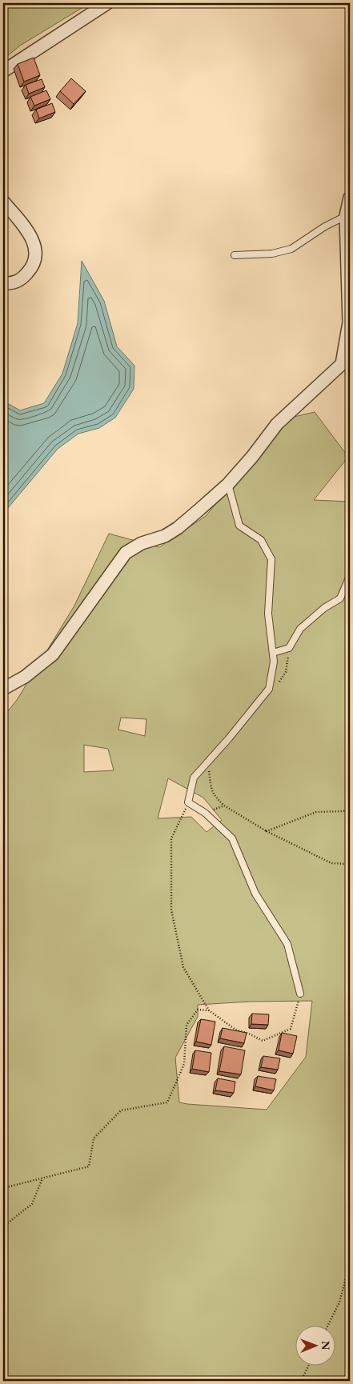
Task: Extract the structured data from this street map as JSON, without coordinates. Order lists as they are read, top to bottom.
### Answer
{
  "north": "right"
}
